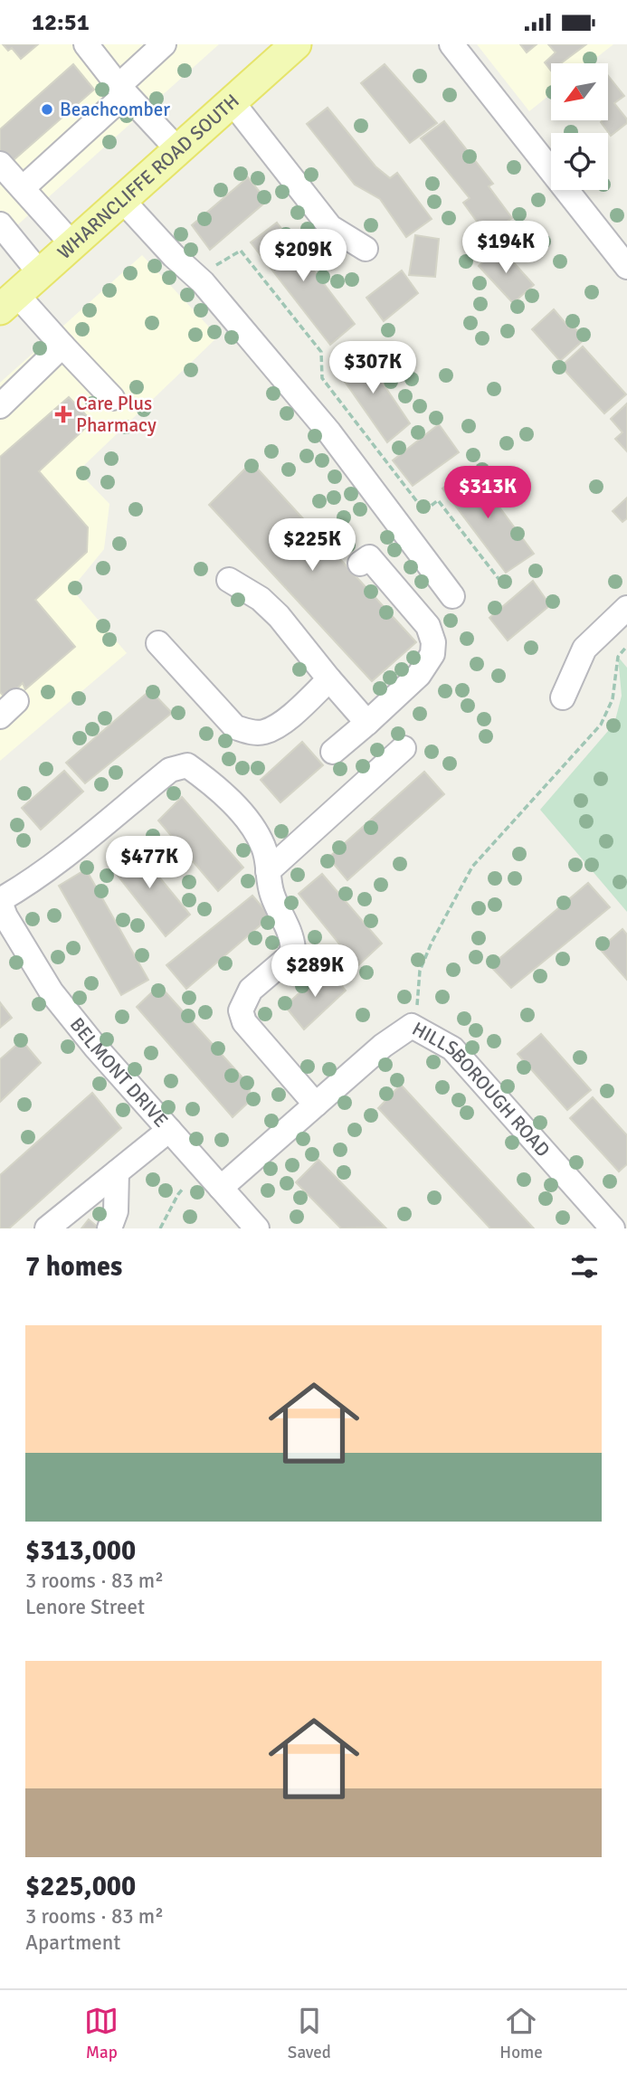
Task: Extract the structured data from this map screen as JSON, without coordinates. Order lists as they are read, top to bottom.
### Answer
{
  "streets": {
    "main road": ["WHARNCLIFFE ROAD SOUTH"],
    "street": ["BELMONT DRIVE", "HILLSBOROUGH ROAD"]
  },
  "crossings": [
    ["BELMONT DRIVE", "HILLSBOROUGH ROAD"]
  ],
  "places": {
    "other": ["Beachcomber"],
    "health": ["Care Plus Pharmacy"]
  },
  "north": "bottom left",
  "page": {
    "status": "12:51",
    "price": [
      "$194K",
      "$209K",
      "$307K",
      "$313K",
      "$225K",
      "$477K",
      "$289K"
    ],
    "heading": "7 homes",
    "list": [
      {
        "name": "$313,000",
        "note": "3 rooms · 83 m² · Lenore Street"
      },
      {
        "name": "$225,000",
        "note": "3 rooms · 83 m² · Apartment"
      }
    ],
    "tabs": ["Map", "Saved", "Home"]
  }
}
